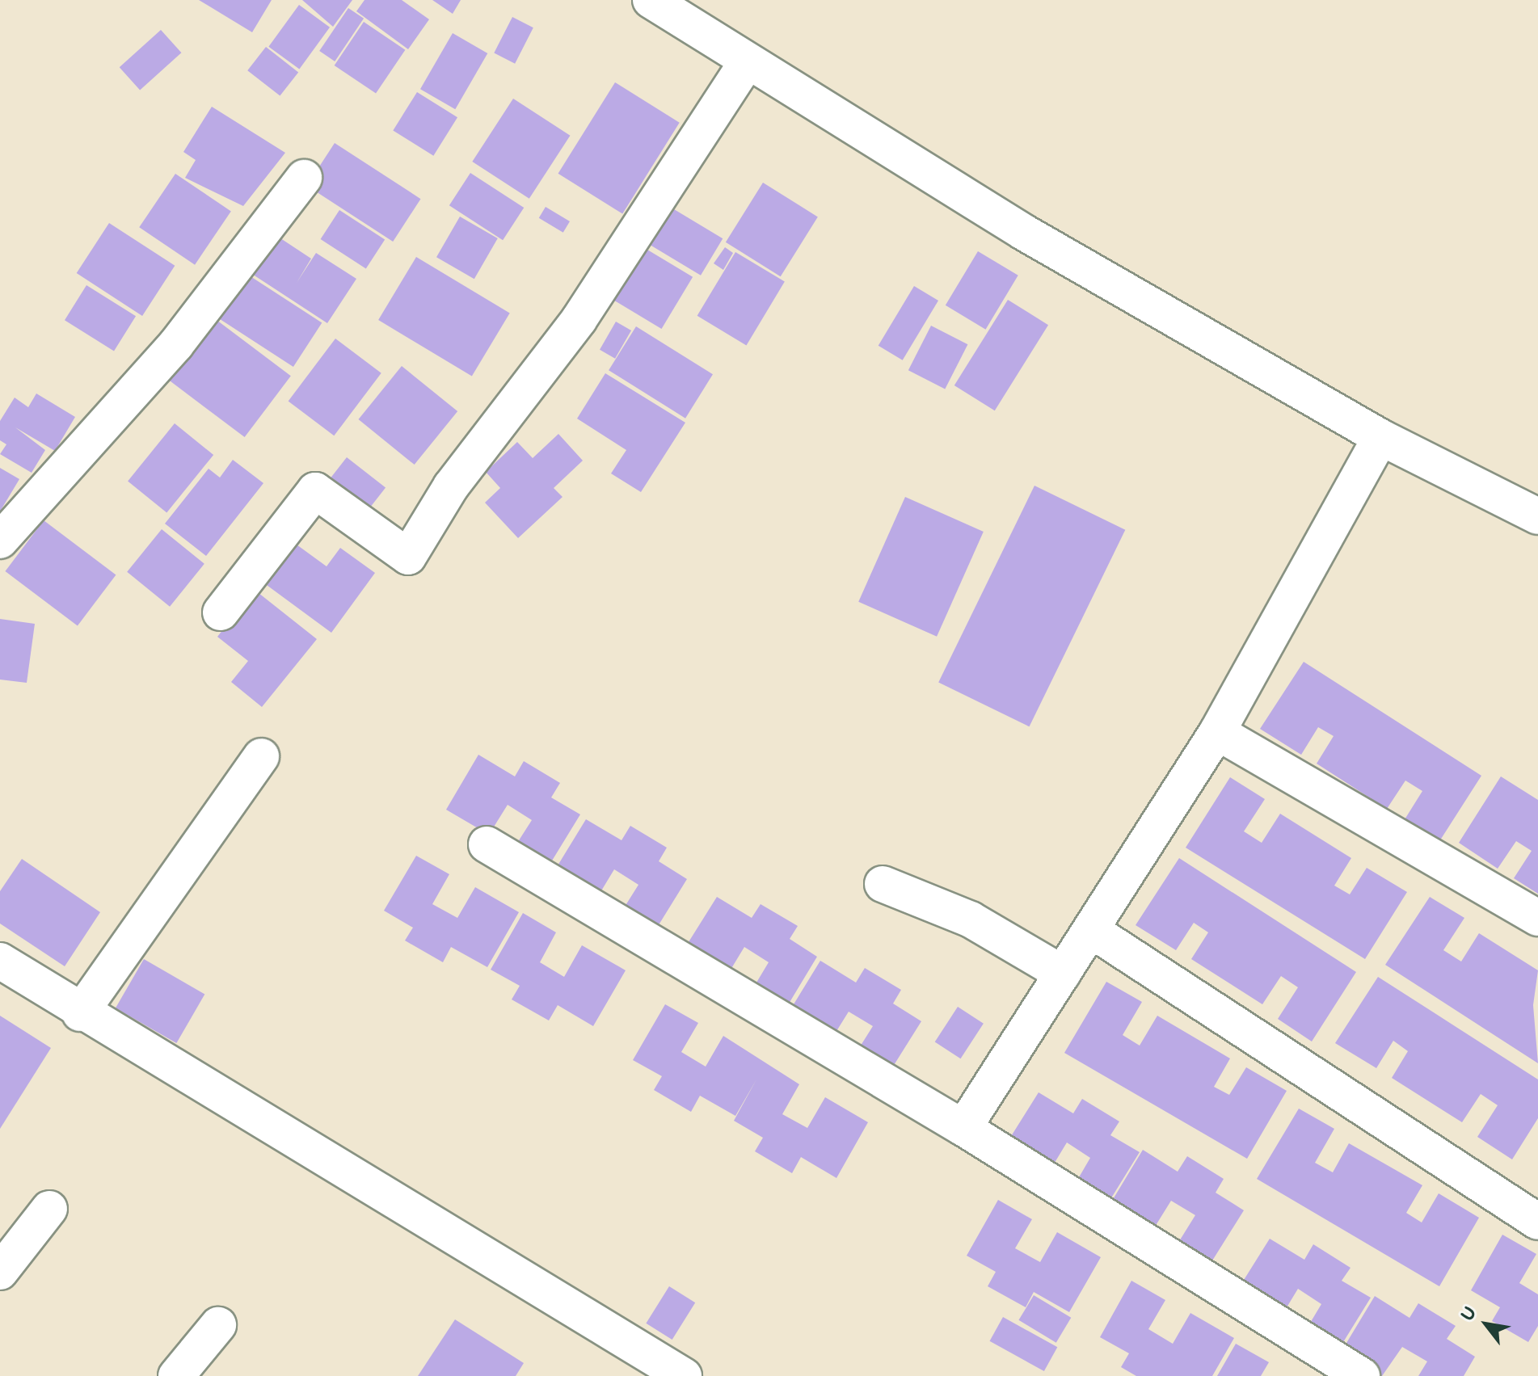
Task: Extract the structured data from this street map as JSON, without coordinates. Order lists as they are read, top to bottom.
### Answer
{
  "north": "top left"
}
